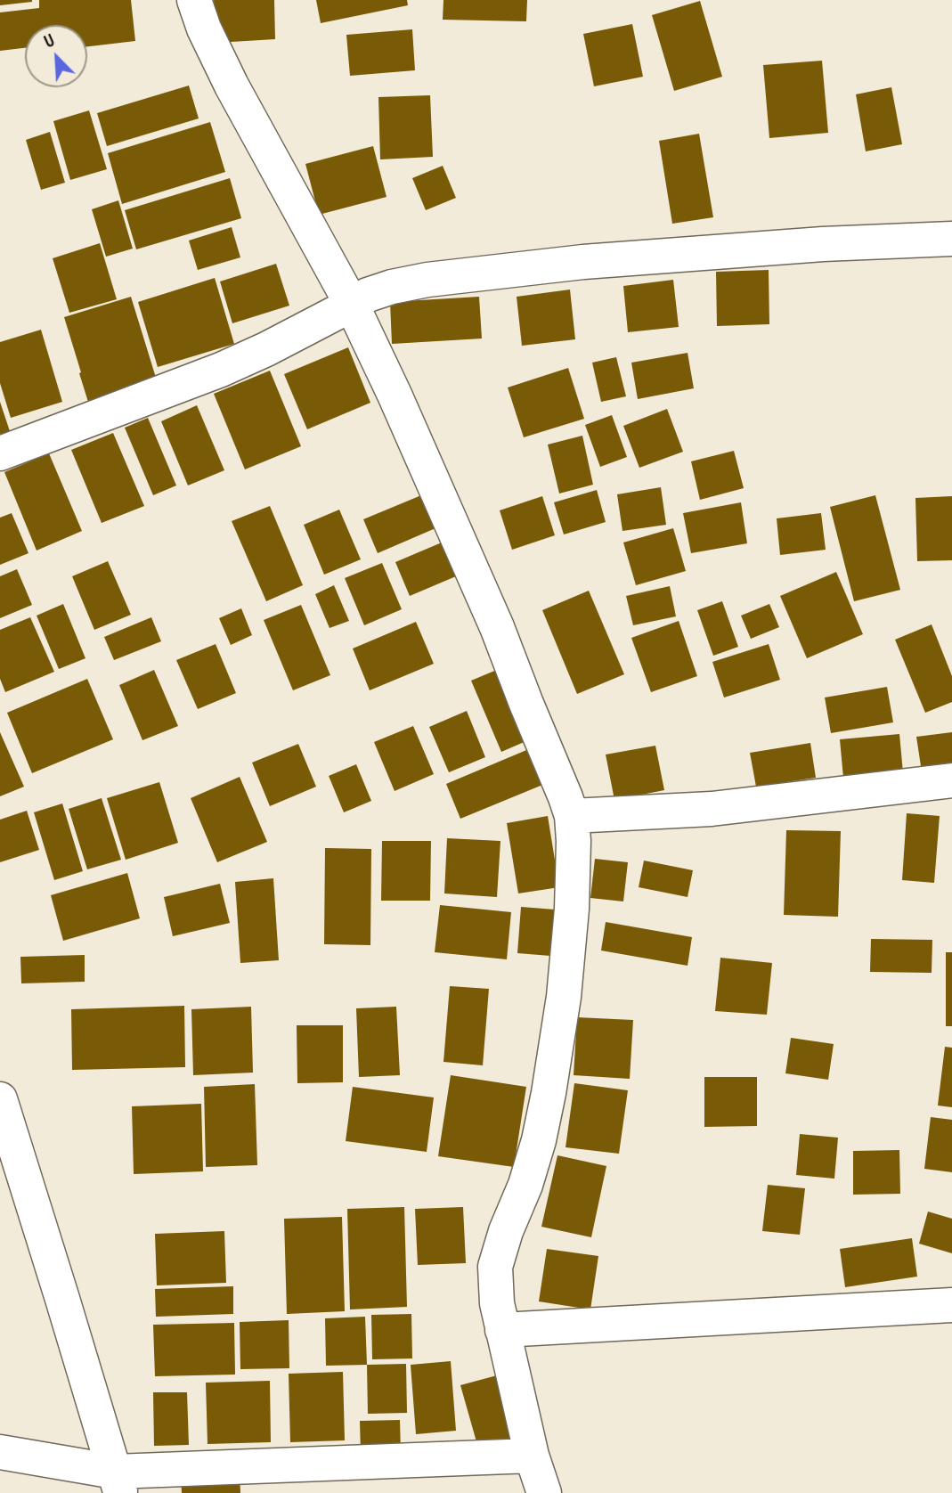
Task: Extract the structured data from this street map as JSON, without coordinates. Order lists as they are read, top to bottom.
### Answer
{
  "north": "top left"
}
